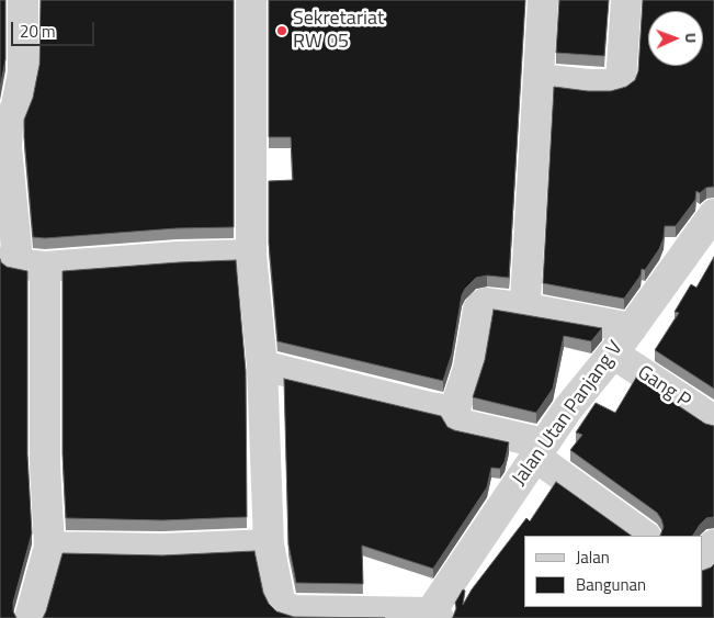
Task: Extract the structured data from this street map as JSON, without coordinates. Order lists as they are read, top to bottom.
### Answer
{
  "streets": {
    "street": ["Gang P", "Jalan Utan Panjang V"]
  },
  "crossings": [
    ["Gang P", "Jalan Utan Panjang V"]
  ],
  "places": ["Sekretariat RW 05"],
  "legend": ["Jalan", "Bangunan"],
  "scale_bar": "20 m",
  "north": "right"
}
